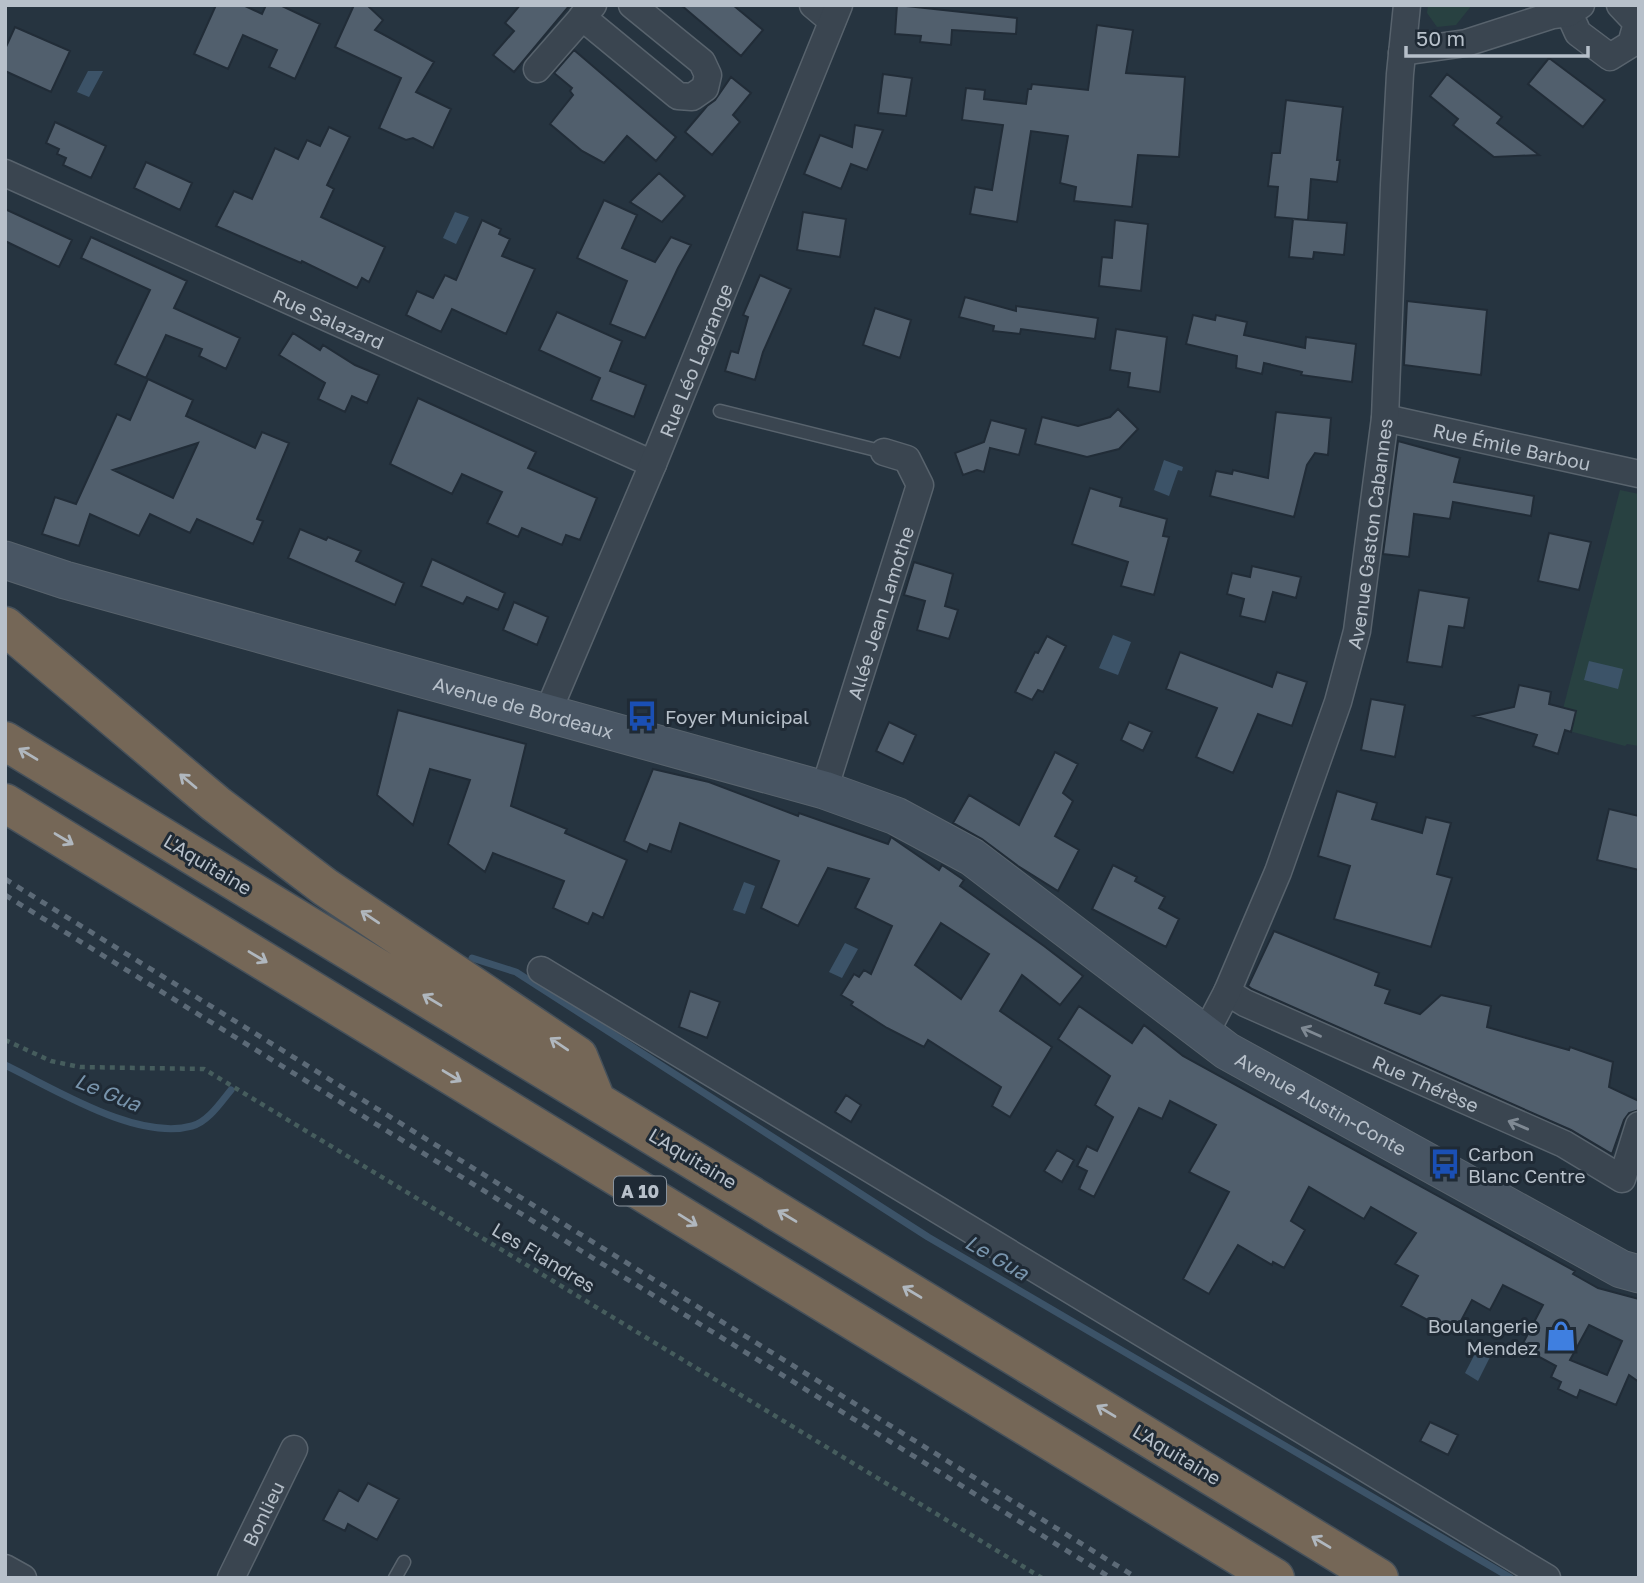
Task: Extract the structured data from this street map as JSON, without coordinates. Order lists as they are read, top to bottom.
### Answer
{
  "streets": {
    "highway": ["L'Aquitaine", "A 10"],
    "main road": ["Avenue de Bordeaux", "Avenue Austin-Conte"],
    "street": [
      "Rue Salazard",
      "Rue Léo Lagrange",
      "Rue Émile Barbou",
      "Avenue Gaston Cabannes",
      "Allée Jean Lamothe",
      "Rue Thérèse",
      "Bonlieu"
    ],
    "path": ["Les Flandres"]
  },
  "crossings": [
    ["Rue Salazard", "Rue Léo Lagrange"],
    ["Rue Léo Lagrange", "Avenue de Bordeaux"],
    ["Rue Émile Barbou", "Avenue Gaston Cabannes"],
    ["Avenue Gaston Cabannes", "Rue Thérèse"],
    ["Avenue Gaston Cabannes", "Avenue Austin-Conte"],
    ["Allée Jean Lamothe", "Avenue de Bordeaux"],
    ["Avenue de Bordeaux", "Avenue Austin-Conte"]
  ],
  "one_way": ["Rue Thérèse"],
  "water": ["Le Gua"],
  "places": {
    "bus stop": ["Foyer Municipal", "Carbon Blanc Centre"],
    "shop": ["Boulangerie Mendez"]
  },
  "scale_bar": "50 m"
}
